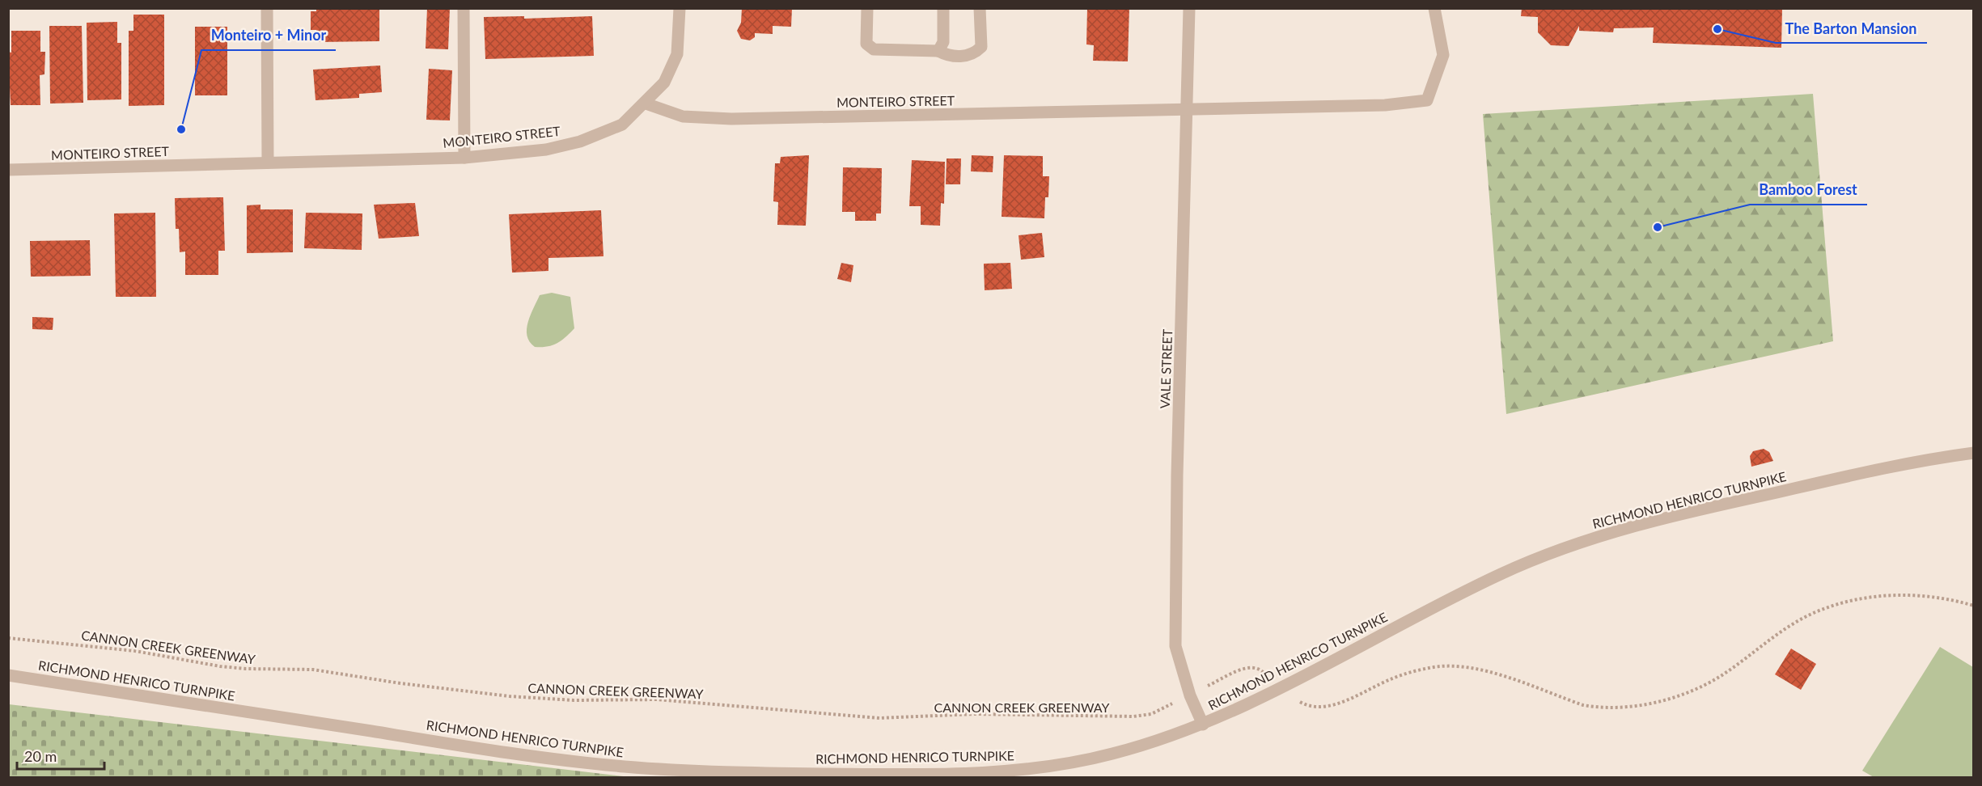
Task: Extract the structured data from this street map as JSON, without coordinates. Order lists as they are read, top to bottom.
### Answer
{
  "streets": {
    "street": ["MONTEIRO STREET", "VALE STREET", "RICHMOND HENRICO TURNPIKE"],
    "path": ["CANNON CREEK GREENWAY"]
  },
  "crossings": [
    ["MONTEIRO STREET", "VALE STREET"],
    ["VALE STREET", "RICHMOND HENRICO TURNPIKE"],
    ["VALE STREET", "CANNON CREEK GREENWAY"],
    ["RICHMOND HENRICO TURNPIKE", "CANNON CREEK GREENWAY"]
  ],
  "places": ["The Barton Mansion", "Monteiro + Minor", "Bamboo Forest"],
  "scale_bar": "20 m"
}
